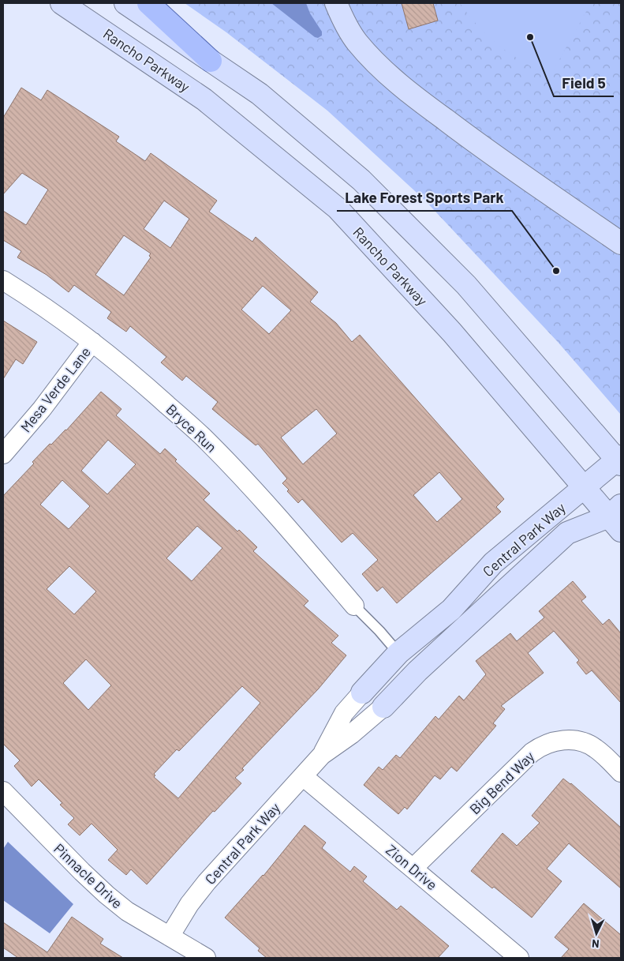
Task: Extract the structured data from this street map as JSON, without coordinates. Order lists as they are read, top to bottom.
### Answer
{
  "streets": {
    "main road": ["Rancho Parkway", "Central Park Way"],
    "street": [
      "Mesa Verde Lane",
      "Bryce Run",
      "Big Bend Way",
      "Zion Drive",
      "Pinnacle Drive"
    ]
  },
  "crossings": [
    ["Rancho Parkway", "Central Park Way"],
    ["Mesa Verde Lane", "Bryce Run"],
    ["Central Park Way", "Zion Drive"],
    ["Central Park Way", "Pinnacle Drive"],
    ["Big Bend Way", "Zion Drive"]
  ],
  "places": ["Field 5", "Lake Forest Sports Park"],
  "north": "bottom"
}
